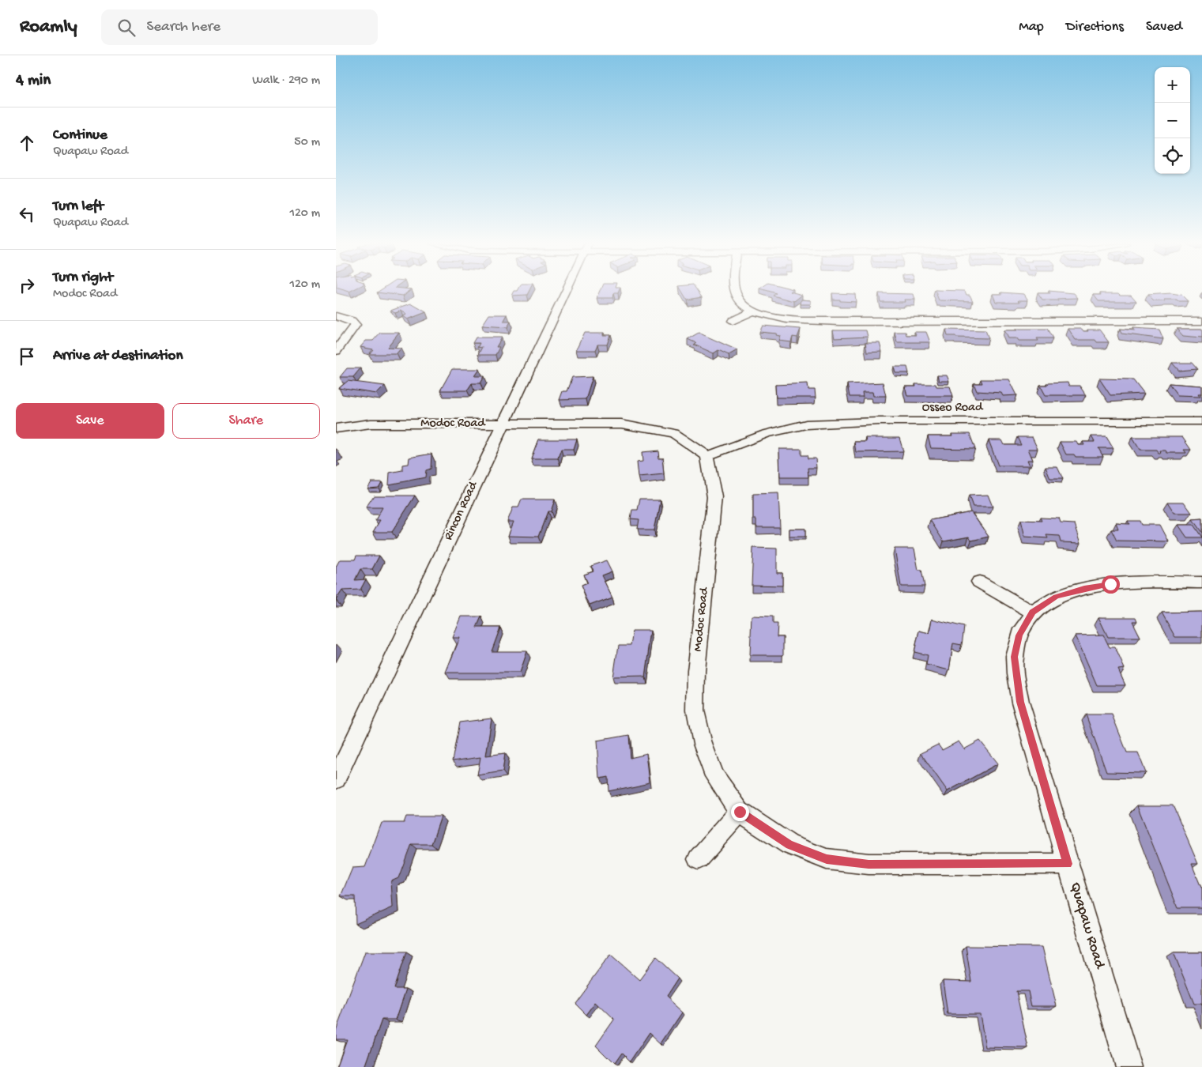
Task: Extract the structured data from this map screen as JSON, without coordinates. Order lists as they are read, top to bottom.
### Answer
{
  "streets": {
    "street": [
      "Osseo Road",
      "Modoc Road",
      "Rincon Road",
      "Quapaw Road"
    ]
  },
  "crossings": [
    ["Osseo Road", "Modoc Road"],
    ["Modoc Road", "Rincon Road"],
    ["Modoc Road", "Quapaw Road"]
  ],
  "page": {
    "header": "Roamly",
    "search": "Search here",
    "nav": ["Map", "Directions", "Saved"],
    "heading": ["4 min", "Walk · 290 m"],
    "map_buttons": ["+", "−"],
    "list": [
      ["Continue", "Quapaw Road", "50 m"],
      ["Turn left", "Quapaw Road", "120 m"],
      ["Turn right", "Modoc Road", "120 m"],
      "Arrive at destination"
    ],
    "buttons": ["Save", "Share"]
  }
}
